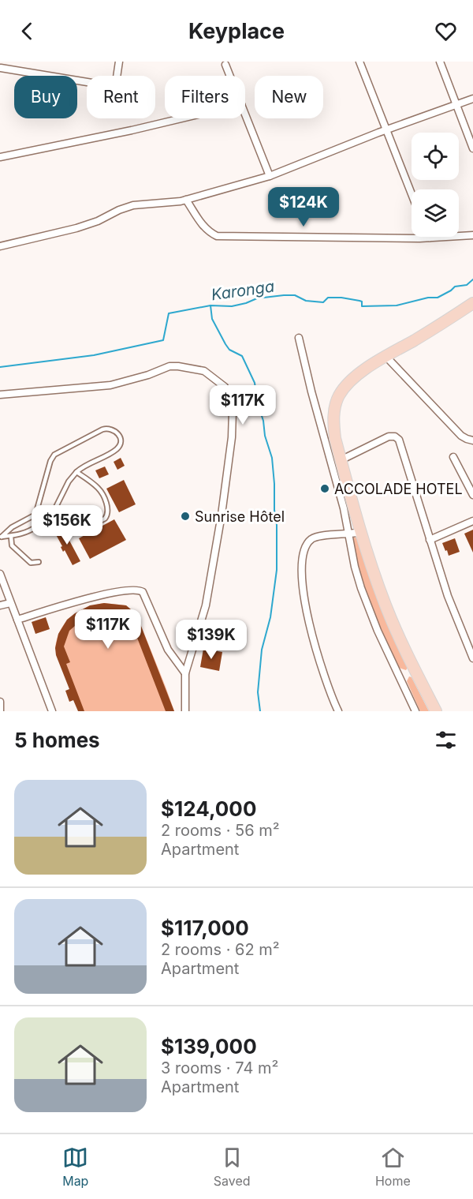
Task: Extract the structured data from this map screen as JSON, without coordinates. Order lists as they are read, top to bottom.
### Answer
{
  "water": ["Karonga"],
  "places": ["ACCOLADE HOTEL", "Sunrise Hôtel"],
  "page": {
    "header": "Keyplace",
    "chip": [
      "Buy",
      "Rent",
      "Filters",
      "New"
    ],
    "price": [
      "$124K",
      "$117K",
      "$156K",
      "$117K",
      "$139K"
    ],
    "heading": "5 homes",
    "list": [
      {
        "name": "$124,000",
        "note": "2 rooms · 56 m² · Apartment"
      },
      {
        "name": "$117,000",
        "note": "2 rooms · 62 m² · Apartment"
      },
      {
        "name": "$139,000",
        "note": "3 rooms · 74 m² · Apartment"
      }
    ],
    "tabs": ["Map", "Saved", "Home"]
  }
}
